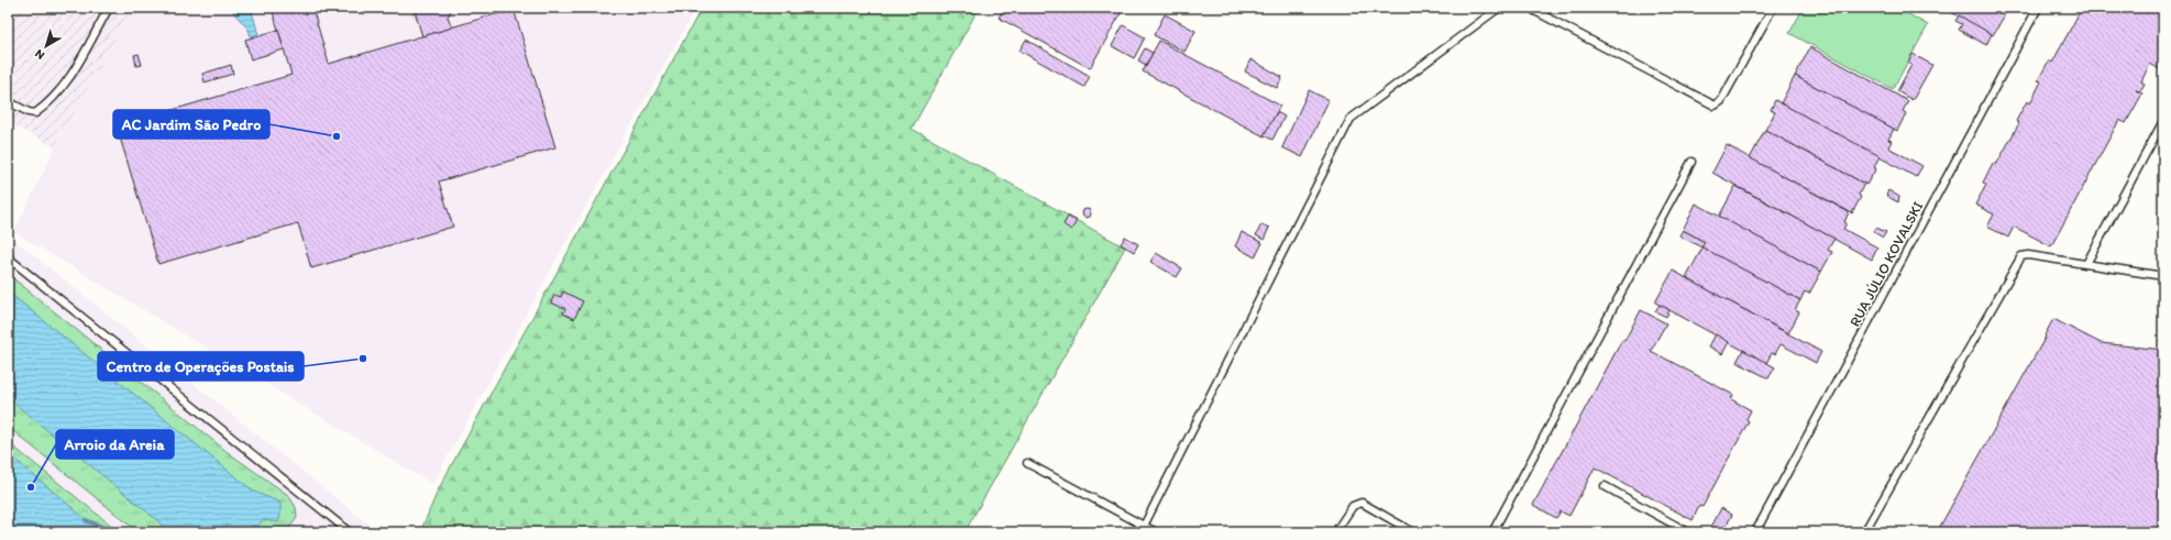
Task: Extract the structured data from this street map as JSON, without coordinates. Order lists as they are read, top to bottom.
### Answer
{
  "streets": {
    "lane": ["RUA JÚLIO KOVALSKI"]
  },
  "places": ["AC Jardim São Pedro", "Centro de Operações Postais", "Arroio da Areia"],
  "north": "bottom left"
}
